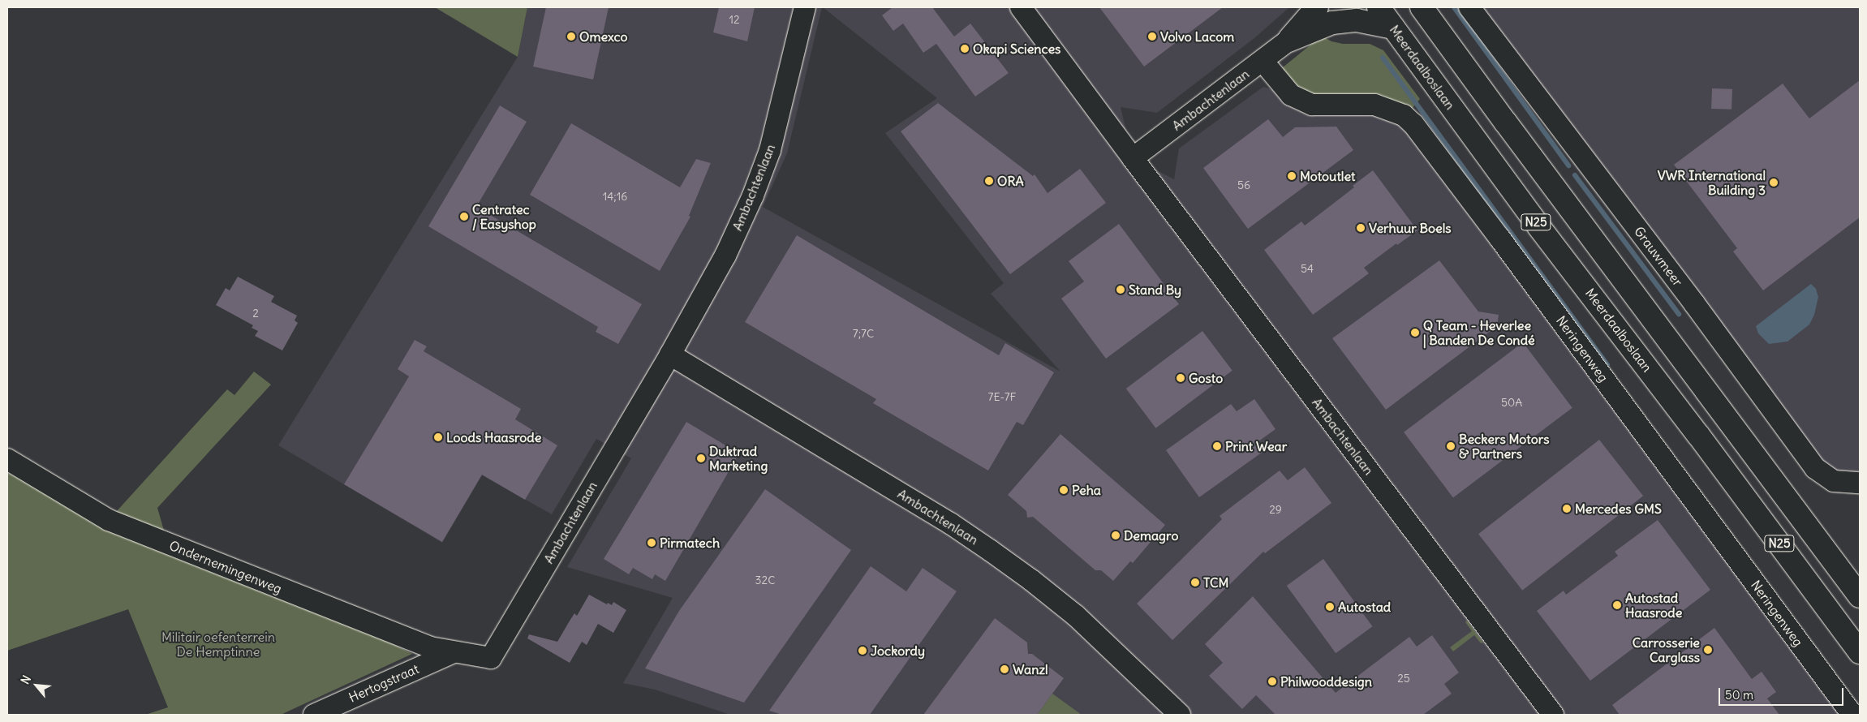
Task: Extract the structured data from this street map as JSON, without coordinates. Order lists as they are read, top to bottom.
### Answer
{
  "streets": {
    "highway": ["Meerdaalboslaan", "N25"],
    "street": [
      "Ambachtenlaan",
      "Grauwmeer",
      "Neringenweg",
      "Ondernemingenweg",
      "Hertogstraat"
    ]
  },
  "crossings": [
    ["Ambachtenlaan", "Neringenweg"],
    ["Ambachtenlaan", "Ondernemingenweg"],
    ["Ambachtenlaan", "Hertogstraat"],
    ["Ondernemingenweg", "Hertogstraat"]
  ],
  "parks": ["Militair oefenterrein De Hemptinne"],
  "places": [
    "Omexco",
    "Volvo Lacom",
    "Okapi Sciences",
    "Motoutlet",
    "ORA",
    "VWR International Building 3",
    "Centratec / Easyshop",
    "Verhuur Boels",
    "Stand By",
    "Q Team - Heverlee | Banden De Condé",
    "Gosto",
    "Loods Haasrode",
    "Print Wear",
    "Beckers Motors & Partners",
    "Duktrad Marketing",
    "Peha",
    "Mercedes GMS",
    "Demagro",
    "Pirmatech",
    "TCM",
    "Autostad Haasrode",
    "Autostad",
    "Carrosserie Carglass",
    "Jockordy",
    "Wanzl",
    "Philwooddesign"
  ],
  "house_numbers": [
    "12",
    "56",
    "14;16",
    "54",
    "2",
    "7;7C",
    "7E-7F",
    "50A",
    "29",
    "32C",
    "25"
  ],
  "scale_bar": "50 m",
  "north": "top left"
}
